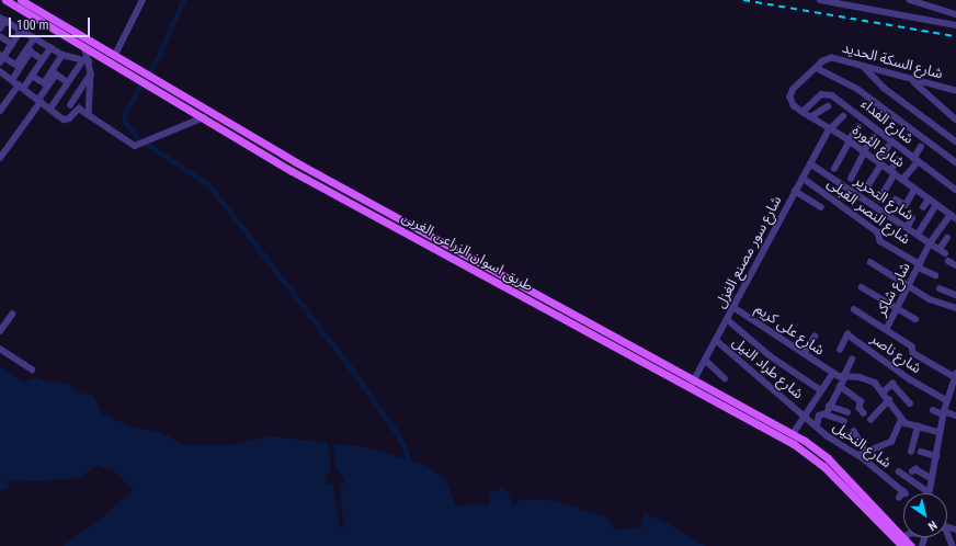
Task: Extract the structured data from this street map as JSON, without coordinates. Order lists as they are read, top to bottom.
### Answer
{
  "streets": {
    "main road": ["طريق اسوان الزراعى الغربى"],
    "street": [
      "شارع السكة الحديد",
      "شارع الفداء",
      "شارع الثورة",
      "شارع التحرير",
      "شارع النصر القبلى",
      "شارع سور مصنع الغزل",
      "شارع شاكر",
      "شارع على كريم",
      "شارع ناصر",
      "شارع طراد النيل",
      "شارع النخيل"
    ]
  },
  "crossings": [
    ["شارع السكة الحديد", "شارع الثورة"],
    ["شارع الفداء", "شارع الثورة"],
    ["شارع الثورة", "شارع سور مصنع الغزل"],
    ["شارع الثورة", "شارع شاكر"],
    ["شارع التحرير", "شارع سور مصنع الغزل"],
    ["شارع التحرير", "شارع شاكر"],
    ["شارع النصر القبلى", "شارع سور مصنع الغزل"],
    ["شارع النصر القبلى", "شارع شاكر"],
    ["طريق اسوان الزراعى الغربى", "شارع سور مصنع الغزل"],
    ["شارع سور مصنع الغزل", "شارع على كريم"],
    ["شارع سور مصنع الغزل", "شارع طراد النيل"],
    ["شارع على كريم", "شارع النخيل"],
    ["شارع طراد النيل", "شارع النخيل"]
  ],
  "scale_bar": "100 m",
  "north": "bottom right"
}
